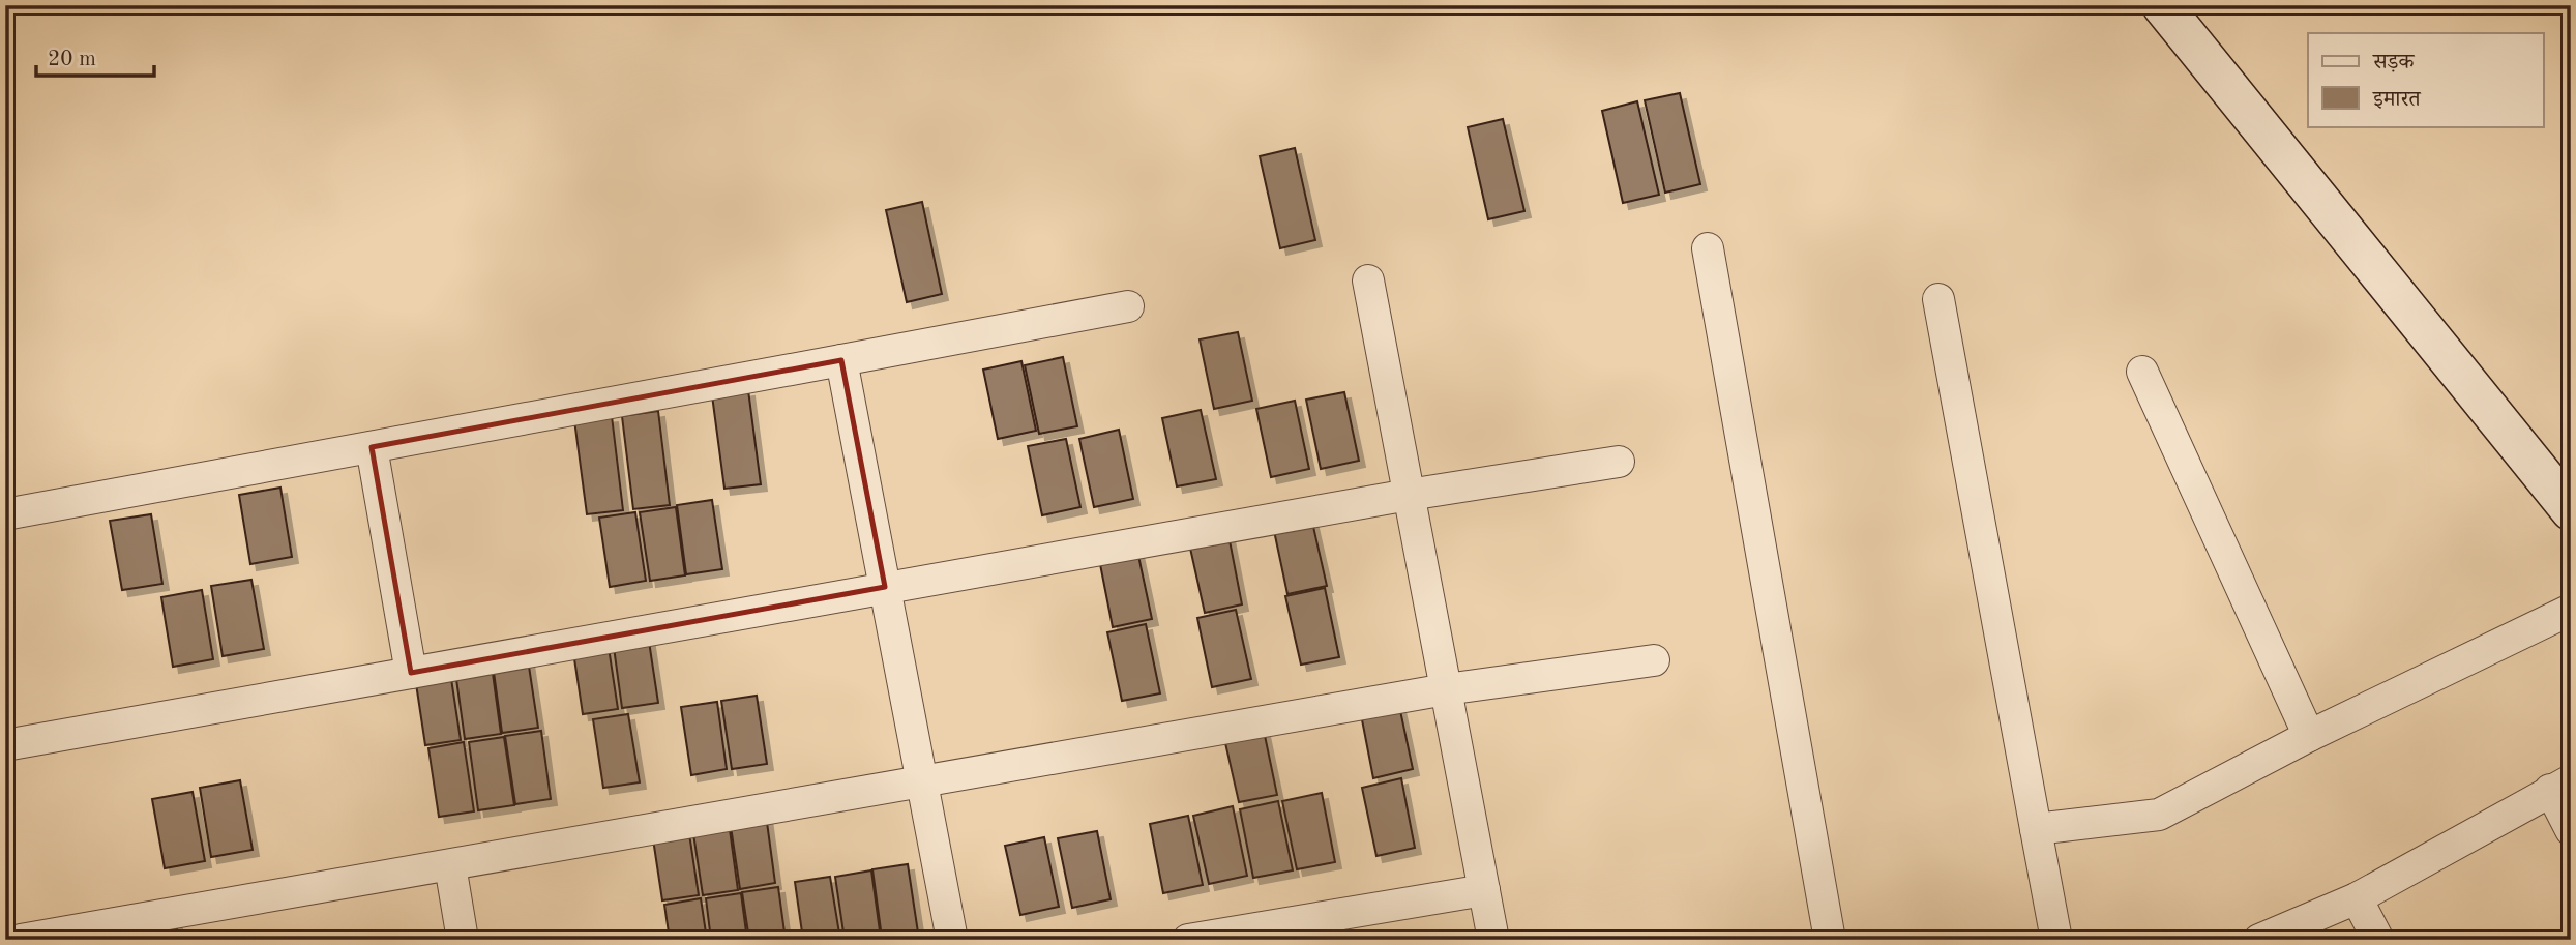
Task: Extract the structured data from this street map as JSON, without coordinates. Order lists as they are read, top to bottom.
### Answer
{
  "legend": ["सड़क", "इमारत"],
  "scale_bar": "20 m"
}
